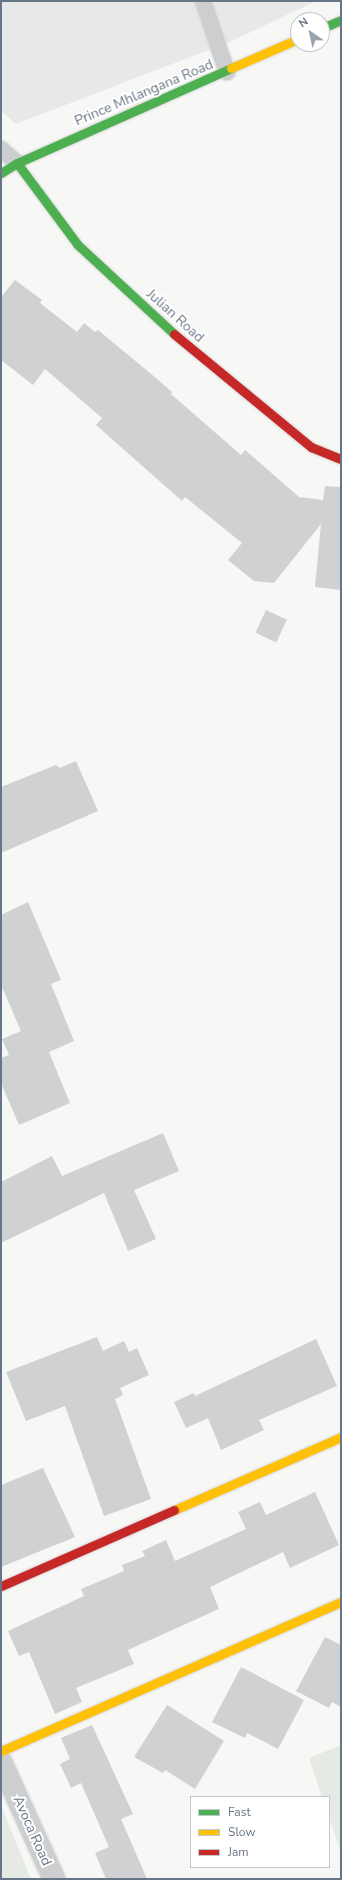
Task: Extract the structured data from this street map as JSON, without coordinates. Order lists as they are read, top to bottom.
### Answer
{
  "streets": {
    "street": ["Prince Mhlangana Road", "Julian Road", "Avoca Road"]
  },
  "crossings": [
    ["Prince Mhlangana Road", "Julian Road"]
  ],
  "legend": ["Fast", "Slow", "Jam"],
  "north": "top left"
}
